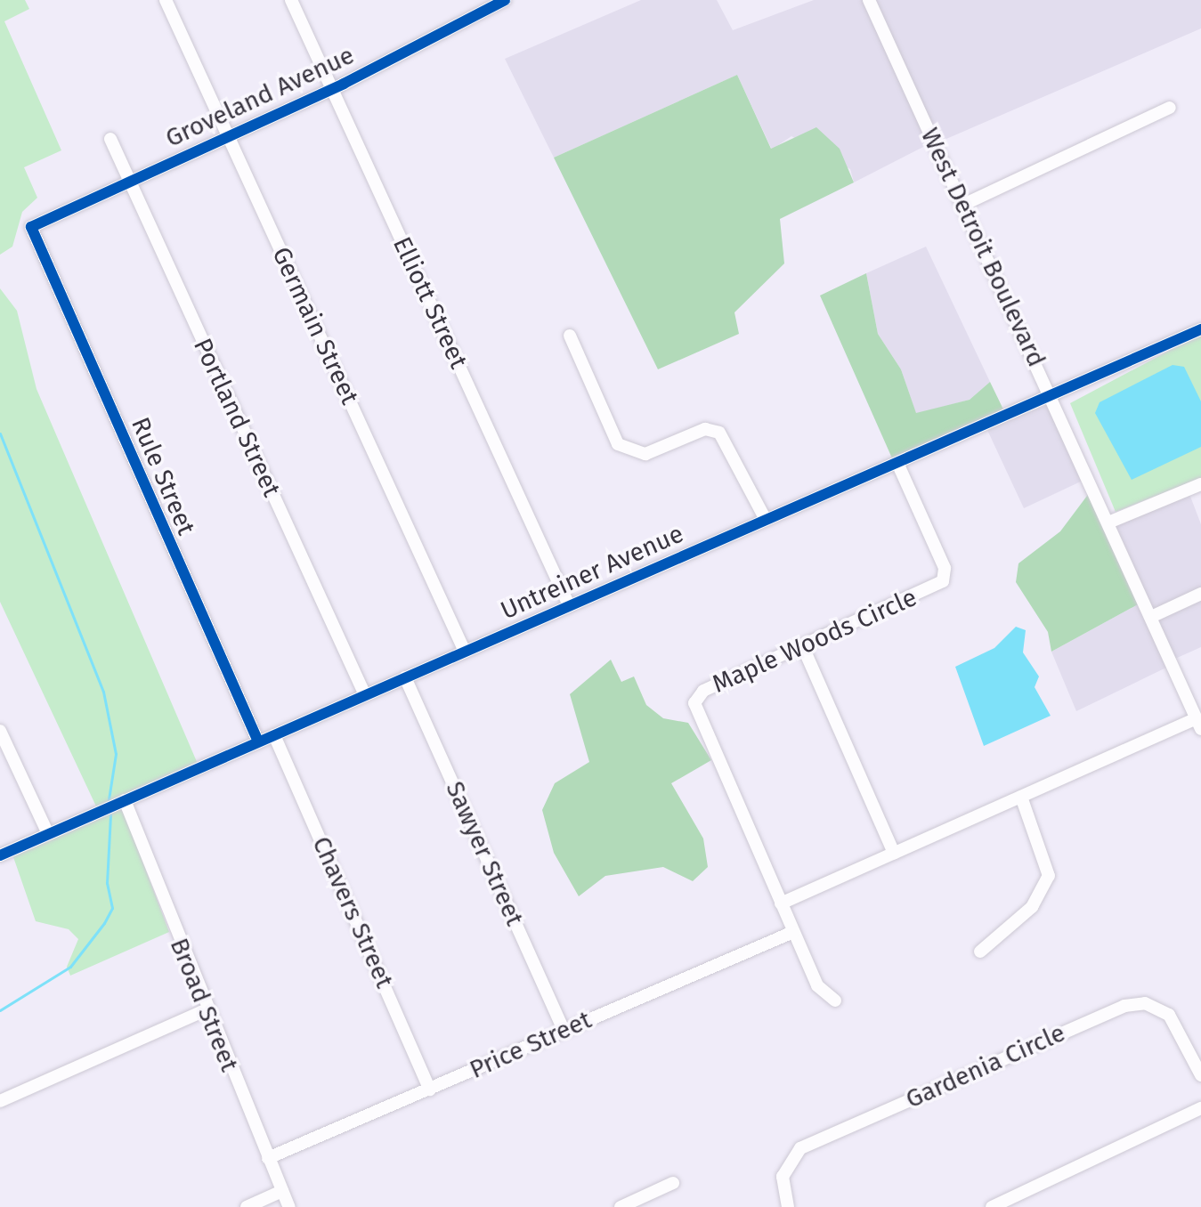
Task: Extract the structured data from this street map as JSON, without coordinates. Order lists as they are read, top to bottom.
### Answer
{
  "streets": {
    "street": [
      "Groveland Avenue",
      "West Detroit Boulevard",
      "Elliott Street",
      "Germain Street",
      "Portland Street",
      "Rule Street",
      "Untreiner Avenue",
      "Maple Woods Circle",
      "Sawyer Street",
      "Chavers Street",
      "Broad Street",
      "Price Street",
      "Gardenia Circle"
    ]
  },
  "crossings": [
    ["Groveland Avenue", "Elliott Street"],
    ["Groveland Avenue", "Germain Street"],
    ["Groveland Avenue", "Portland Street"],
    ["Groveland Avenue", "Rule Street"],
    ["West Detroit Boulevard", "Untreiner Avenue"],
    ["Elliott Street", "Untreiner Avenue"],
    ["Germain Street", "Untreiner Avenue"],
    ["Portland Street", "Untreiner Avenue"],
    ["Rule Street", "Untreiner Avenue"],
    ["Untreiner Avenue", "Maple Woods Circle"],
    ["Untreiner Avenue", "Sawyer Street"],
    ["Untreiner Avenue", "Chavers Street"],
    ["Untreiner Avenue", "Broad Street"],
    ["Maple Woods Circle", "Price Street"],
    ["Sawyer Street", "Price Street"],
    ["Chavers Street", "Price Street"],
    ["Broad Street", "Price Street"]
  ]
}
